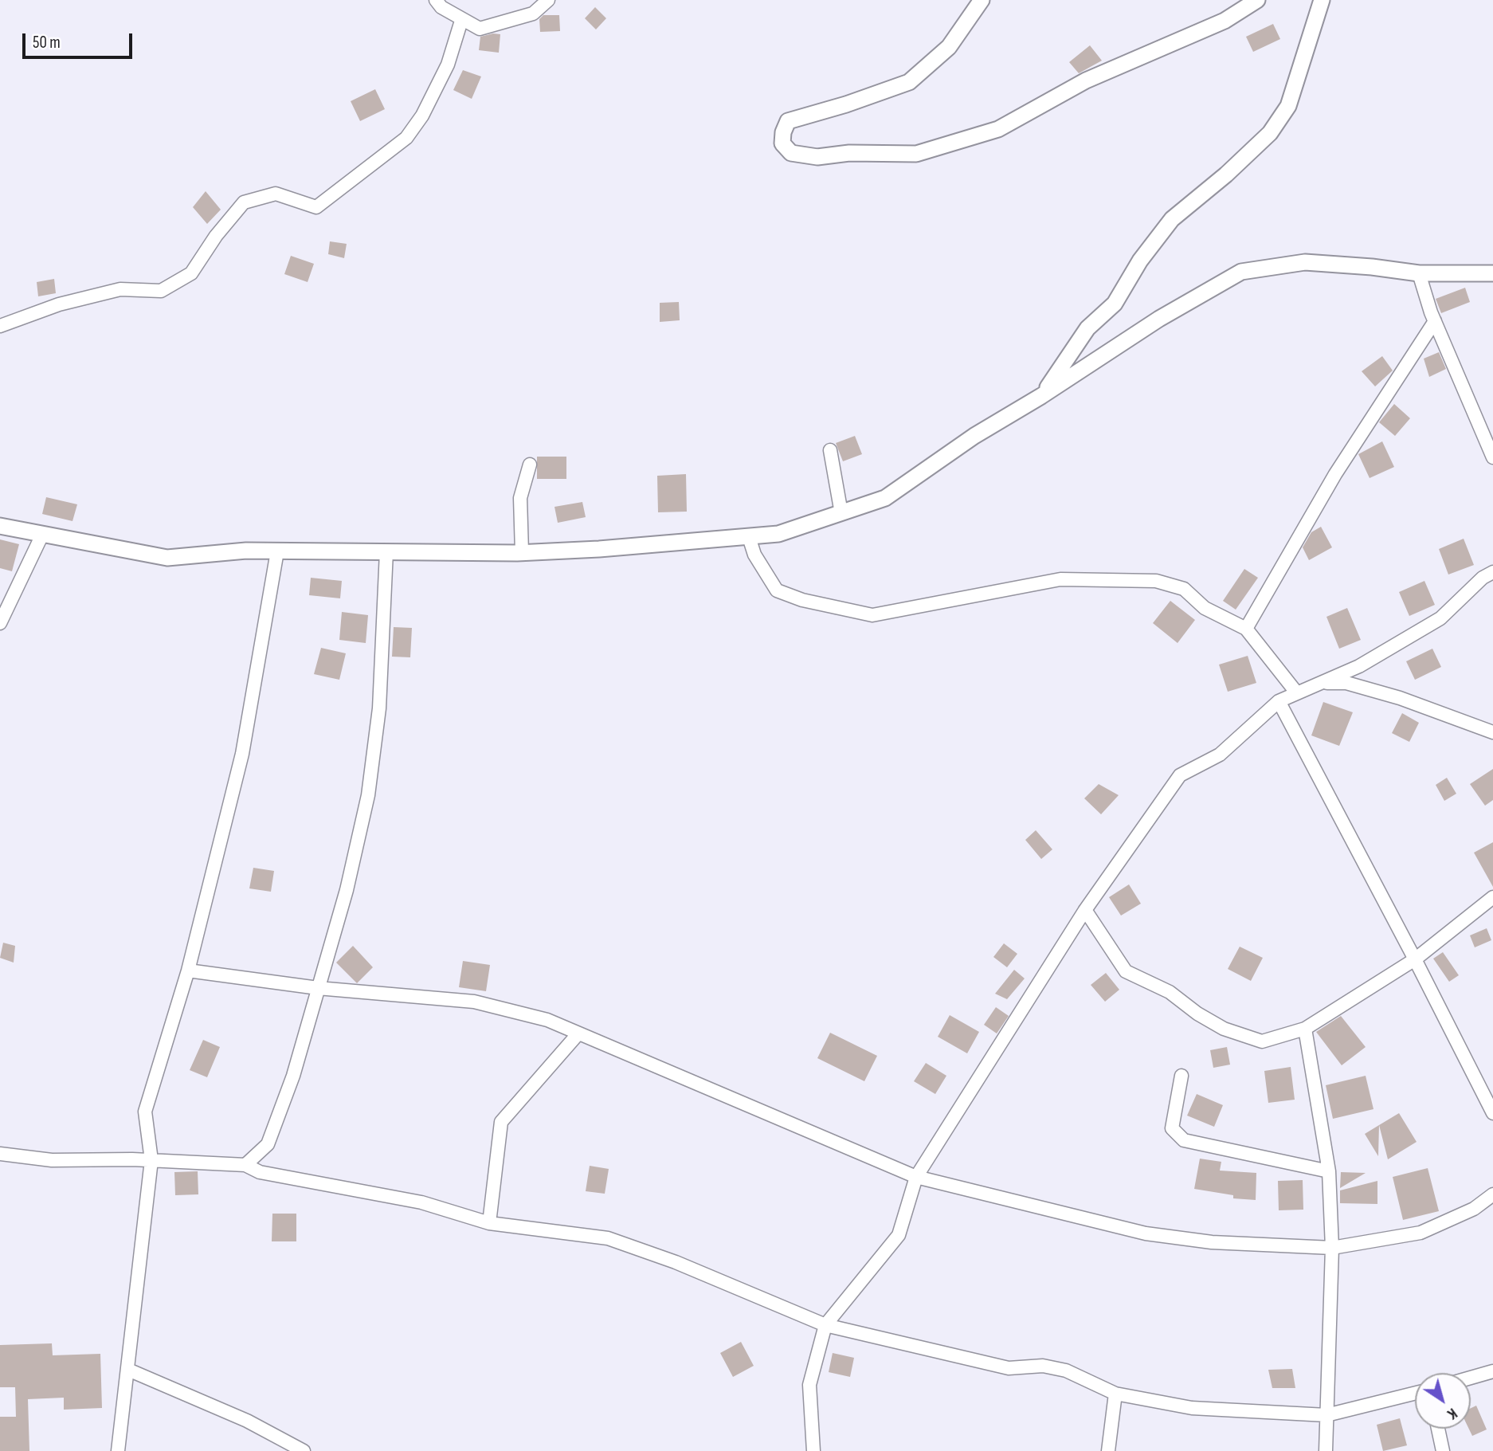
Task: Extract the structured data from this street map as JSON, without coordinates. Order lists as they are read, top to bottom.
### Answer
{
  "scale_bar": "50 m",
  "north": "bottom right"
}
